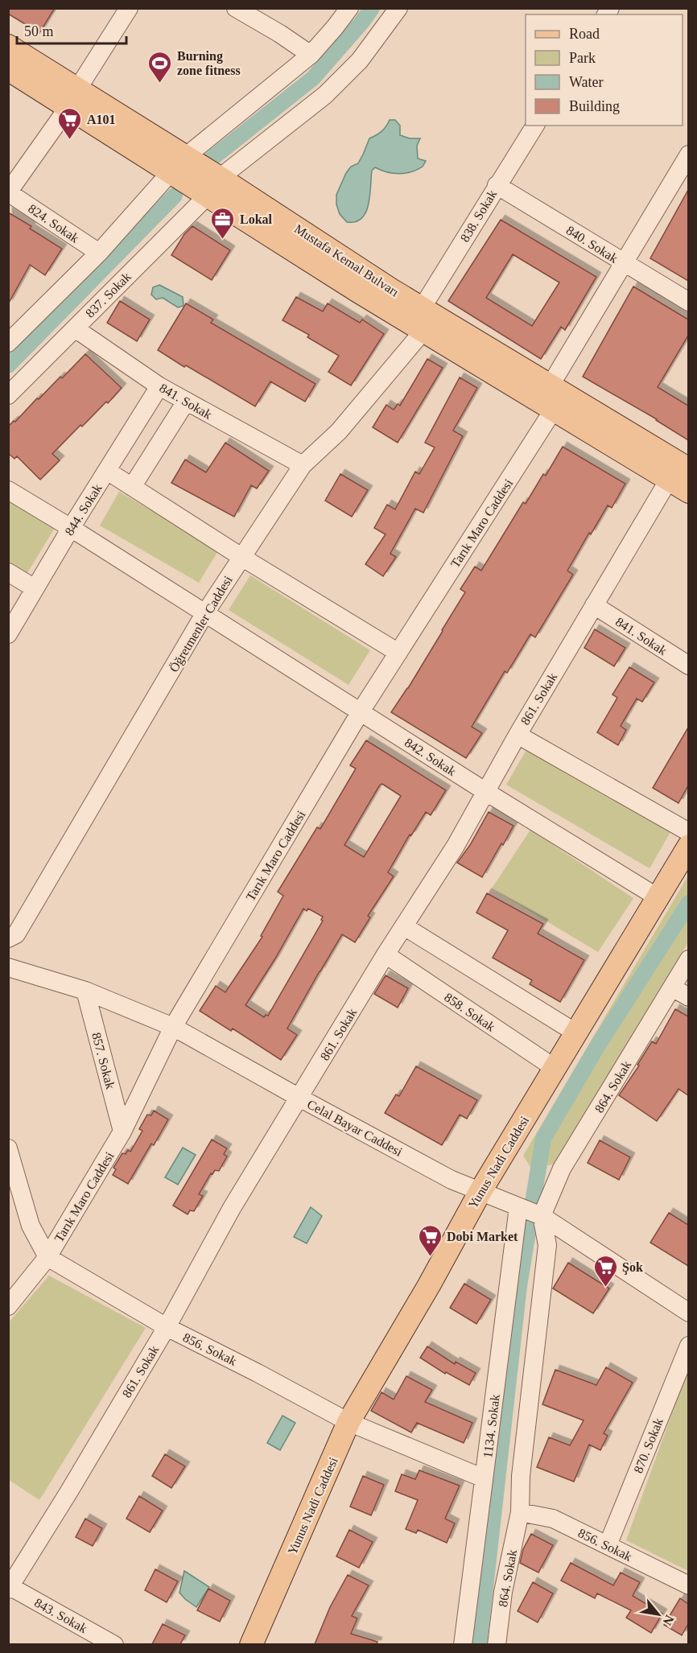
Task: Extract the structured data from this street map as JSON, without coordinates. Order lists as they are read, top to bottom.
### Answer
{
  "streets": {
    "main road": ["Mustafa Kemal Bulvarı", "Yunus Nadi Caddesi"],
    "street": [
      "838. Sokak",
      "824. Sokak",
      "840. Sokak",
      "837. Sokak",
      "841. Sokak",
      "844. Sokak",
      "Tarık Maro Caddesi",
      "Öğretmenler Caddesi",
      "861. Sokak",
      "842. Sokak",
      "858. Sokak",
      "857. Sokak",
      "864. Sokak",
      "Celal Bayar Caddesi",
      "856. Sokak",
      "1134. Sokak",
      "870. Sokak",
      "843. Sokak"
    ]
  },
  "crossings": [
    ["838. Sokak", "840. Sokak"],
    ["838. Sokak", "Mustafa Kemal Bulvarı"],
    ["838. Sokak", "Öğretmenler Caddesi"],
    ["Mustafa Kemal Bulvarı", "837. Sokak"],
    ["Mustafa Kemal Bulvarı", "Tarık Maro Caddesi"],
    ["Mustafa Kemal Bulvarı", "Öğretmenler Caddesi"],
    ["Mustafa Kemal Bulvarı", "861. Sokak"],
    ["837. Sokak", "841. Sokak"],
    ["841. Sokak", "844. Sokak"],
    ["841. Sokak", "Öğretmenler Caddesi"],
    ["841. Sokak", "861. Sokak"],
    ["844. Sokak", "842. Sokak"],
    ["Tarık Maro Caddesi", "842. Sokak"],
    ["Tarık Maro Caddesi", "857. Sokak"],
    ["Tarık Maro Caddesi", "Celal Bayar Caddesi"],
    ["Tarık Maro Caddesi", "856. Sokak"],
    ["Öğretmenler Caddesi", "842. Sokak"],
    ["861. Sokak", "842. Sokak"],
    ["861. Sokak", "858. Sokak"],
    ["861. Sokak", "Celal Bayar Caddesi"],
    ["861. Sokak", "856. Sokak"],
    ["861. Sokak", "843. Sokak"],
    ["842. Sokak", "Yunus Nadi Caddesi"],
    ["858. Sokak", "Yunus Nadi Caddesi"],
    ["857. Sokak", "Celal Bayar Caddesi"],
    ["864. Sokak", "Celal Bayar Caddesi"],
    ["864. Sokak", "856. Sokak"],
    ["Celal Bayar Caddesi", "Yunus Nadi Caddesi"],
    ["Celal Bayar Caddesi", "1134. Sokak"],
    ["Yunus Nadi Caddesi", "856. Sokak"],
    ["856. Sokak", "1134. Sokak"],
    ["856. Sokak", "870. Sokak"]
  ],
  "places": {
    "sports": ["Burning zone fitness"],
    "supermarket": ["A101", "Dobi Market", "Şok"],
    "office": ["Lokal"]
  },
  "legend": [
    "Road",
    "Park",
    "Water",
    "Building"
  ],
  "scale_bar": "50 m",
  "north": "bottom right"
}
